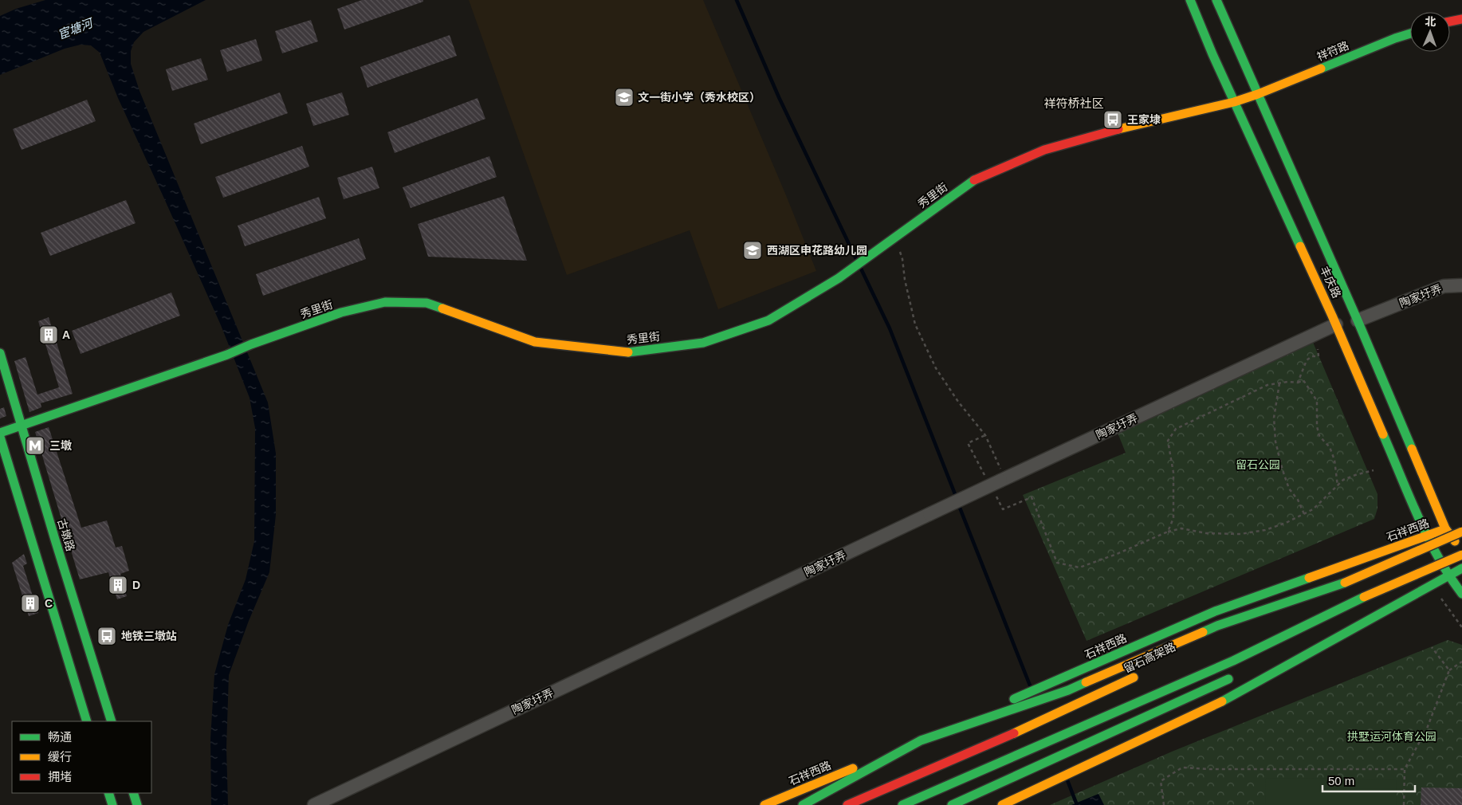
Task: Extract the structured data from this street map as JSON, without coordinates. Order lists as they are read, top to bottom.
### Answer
{
  "streets": {
    "main road": [
      "祥符路",
      "秀里街",
      "丰庆路",
      "石祥西路",
      "古墩路",
      "留石高架路"
    ],
    "street": ["陶家圩弄"]
  },
  "crossings": [
    ["祥符路", "秀里街"],
    ["祥符路", "丰庆路"],
    ["秀里街", "丰庆路"],
    ["秀里街", "古墩路"],
    ["丰庆路", "陶家圩弄"],
    ["丰庆路", "石祥西路"]
  ],
  "districts": ["祥符桥社区"],
  "water": ["宦塘河"],
  "parks": ["留石公园", "拱墅运河体育公园"],
  "places": {
    "school or university": ["文一街小学（秀水校区）", "西湖区申花路幼儿园"],
    "bus stop": ["王家埭", "地铁三墩站"],
    "building": ["A", "D", "C"],
    "metro station": ["三墩"]
  },
  "legend": ["畅通", "缓行", "拥堵"],
  "scale_bar": "50 m",
  "north": "top"
}
